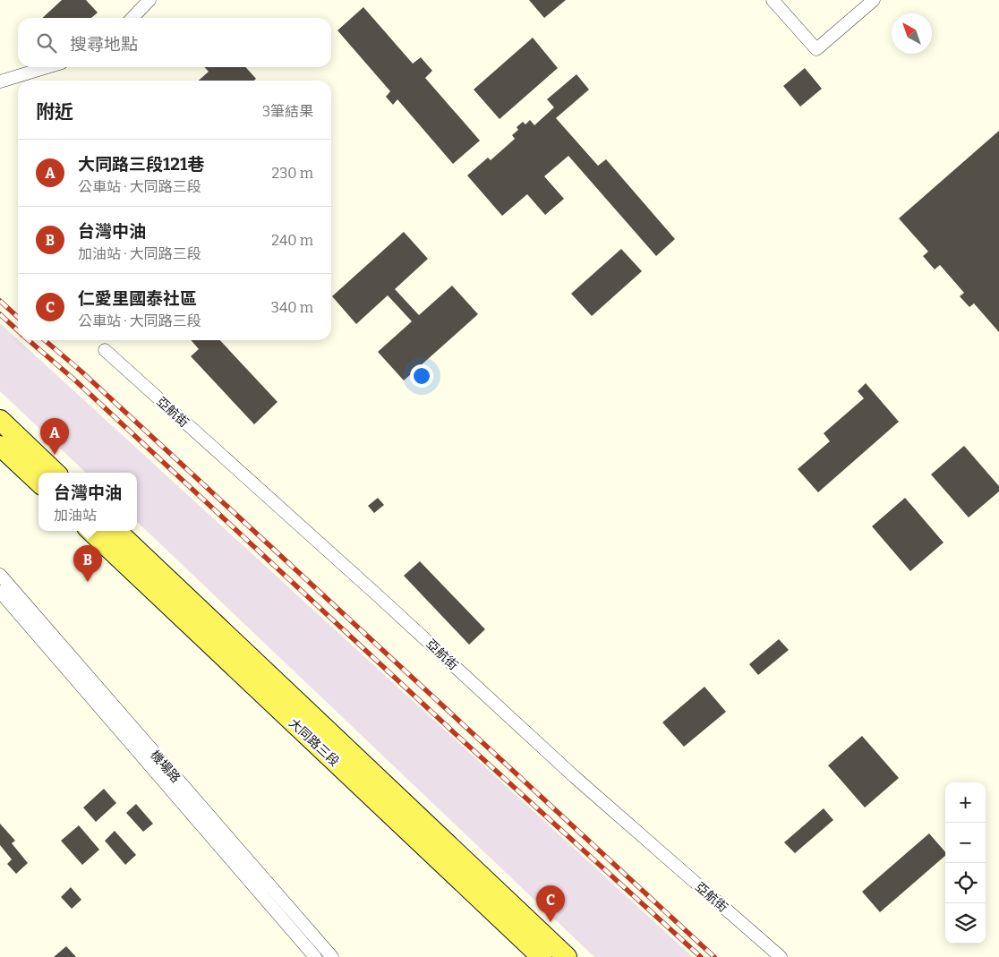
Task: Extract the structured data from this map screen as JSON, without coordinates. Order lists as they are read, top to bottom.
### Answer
{
  "streets": {
    "main road": ["大同路三段"],
    "street": ["亞航街", "機場路"]
  },
  "north": "top left",
  "page": {
    "search": "搜尋地點",
    "heading": ["附近", "3筆結果"],
    "list": [
      {
        "mark": "A",
        "name": "大同路三段121巷",
        "note": "公車站 · 大同路三段",
        "value": "230 m"
      },
      {
        "mark": "B",
        "name": "台灣中油",
        "note": "加油站 · 大同路三段",
        "value": "240 m"
      },
      {
        "mark": "C",
        "name": "仁愛里國泰社區",
        "note": "公車站 · 大同路三段",
        "value": "340 m"
      }
    ],
    "pins": ["A", "B", "C"],
    "popup": ["台灣中油", "加油站"],
    "map_buttons": ["+", "−"]
  }
}
